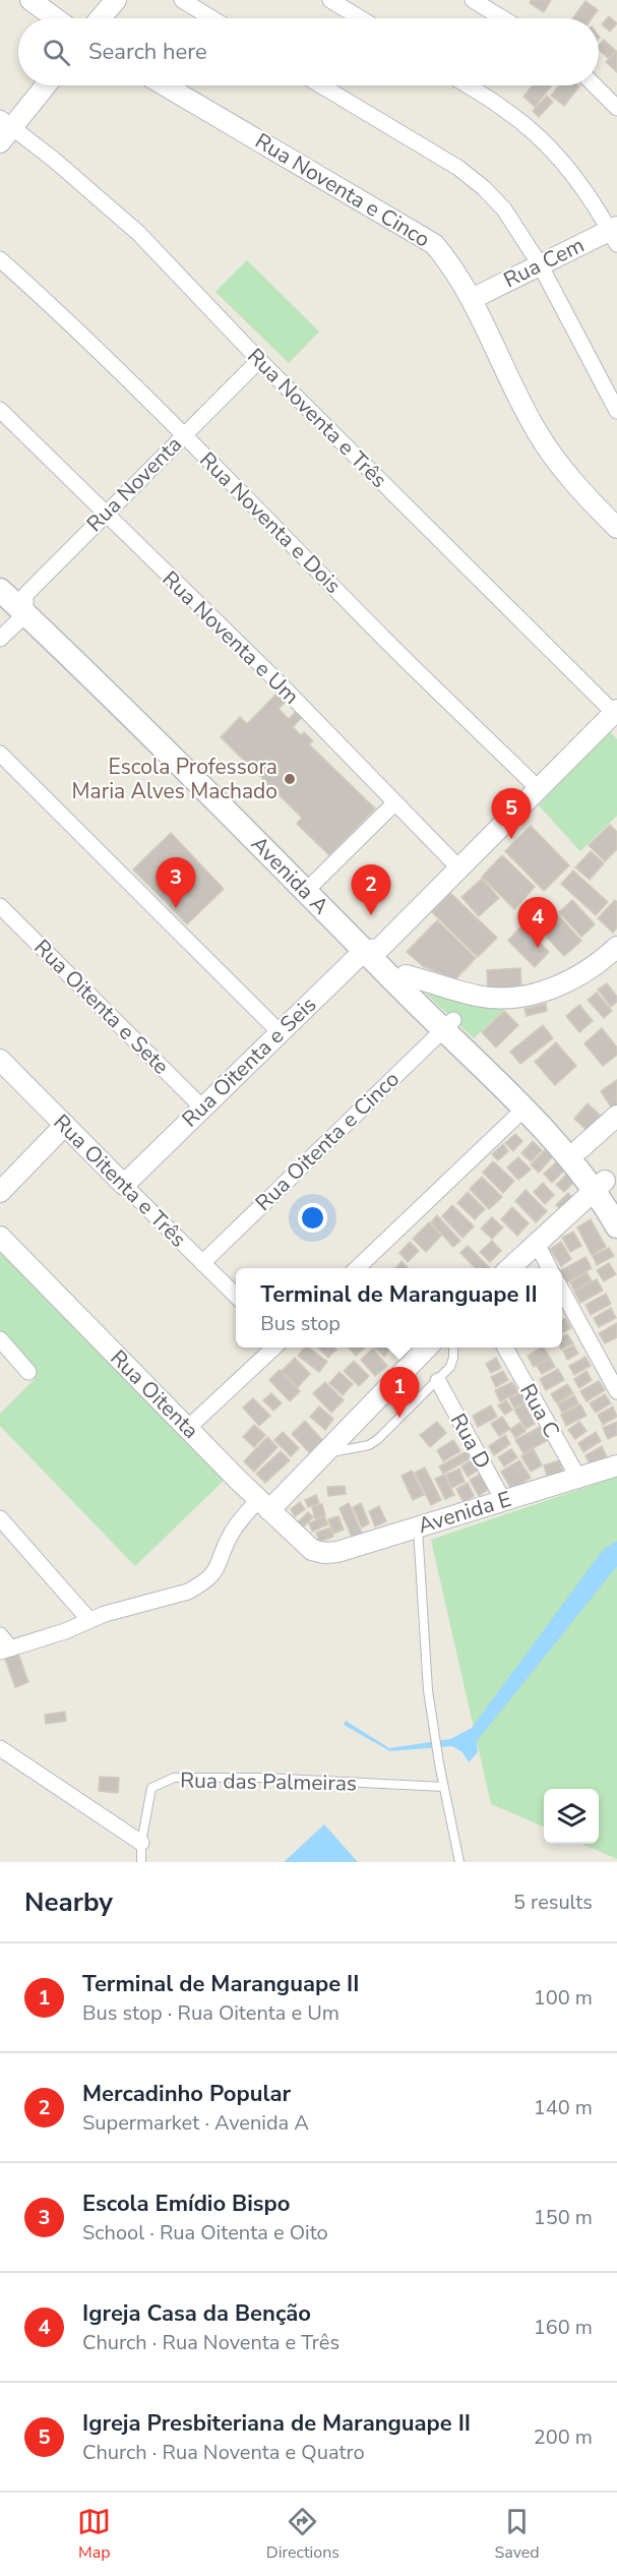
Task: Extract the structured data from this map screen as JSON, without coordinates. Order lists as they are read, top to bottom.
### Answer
{
  "streets": {
    "main road": ["Avenida A"],
    "street": [
      "Rua Noventa e Cinco",
      "Rua Cem",
      "Rua Noventa e Três",
      "Rua Noventa",
      "Rua Noventa e Dois",
      "Rua Noventa e Um",
      "Rua Oitenta e Sete",
      "Rua Oitenta e Seis",
      "Rua Oitenta e Cinco",
      "Rua Oitenta e Três",
      "Rua Oitenta",
      "Rua C",
      "Rua D",
      "Avenida E"
    ],
    "lane": ["Rua das Palmeiras"]
  },
  "crossings": [
    ["Rua Noventa e Cinco", "Rua Cem"],
    ["Rua Noventa e Três", "Rua Noventa"],
    ["Rua Noventa e Três", "Rua Oitenta e Seis"],
    ["Rua Noventa", "Rua Noventa e Dois"],
    ["Rua Noventa", "Rua Noventa e Um"],
    ["Rua Noventa", "Avenida A"],
    ["Rua Noventa e Dois", "Rua Oitenta e Seis"],
    ["Rua Noventa e Um", "Rua Oitenta e Seis"],
    ["Avenida A", "Rua Oitenta e Seis"],
    ["Avenida A", "Rua Oitenta e Cinco"],
    ["Rua Oitenta e Sete", "Rua Oitenta e Seis"],
    ["Rua Oitenta e Seis", "Rua Oitenta e Três"],
    ["Rua Oitenta e Cinco", "Rua Oitenta e Três"],
    ["Rua Oitenta", "Avenida E"],
    ["Rua C", "Avenida E"],
    ["Rua D", "Avenida E"]
  ],
  "places": ["Escola Professora Maria Alves Machado"],
  "page": {
    "search": "Search here",
    "pins": [
      "5",
      "3",
      "2",
      "4",
      "1"
    ],
    "popup": ["Terminal de Maranguape II", "Bus stop"],
    "heading": ["Nearby", "5 results"],
    "list": [
      {
        "mark": "1",
        "name": "Terminal de Maranguape II",
        "note": "Bus stop · Rua Oitenta e Um",
        "value": "100 m"
      },
      {
        "mark": "2",
        "name": "Mercadinho Popular",
        "note": "Supermarket · Avenida A",
        "value": "140 m"
      },
      {
        "mark": "3",
        "name": "Escola Emídio Bispo",
        "note": "School · Rua Oitenta e Oito",
        "value": "150 m"
      },
      {
        "mark": "4",
        "name": "Igreja Casa da Benção",
        "note": "Church · Rua Noventa e Três",
        "value": "160 m"
      },
      {
        "mark": "5",
        "name": "Igreja Presbiteriana de Maranguape II",
        "note": "Church · Rua Noventa e Quatro",
        "value": "200 m"
      }
    ],
    "nav": ["Map", "Directions", "Saved"]
  }
}
